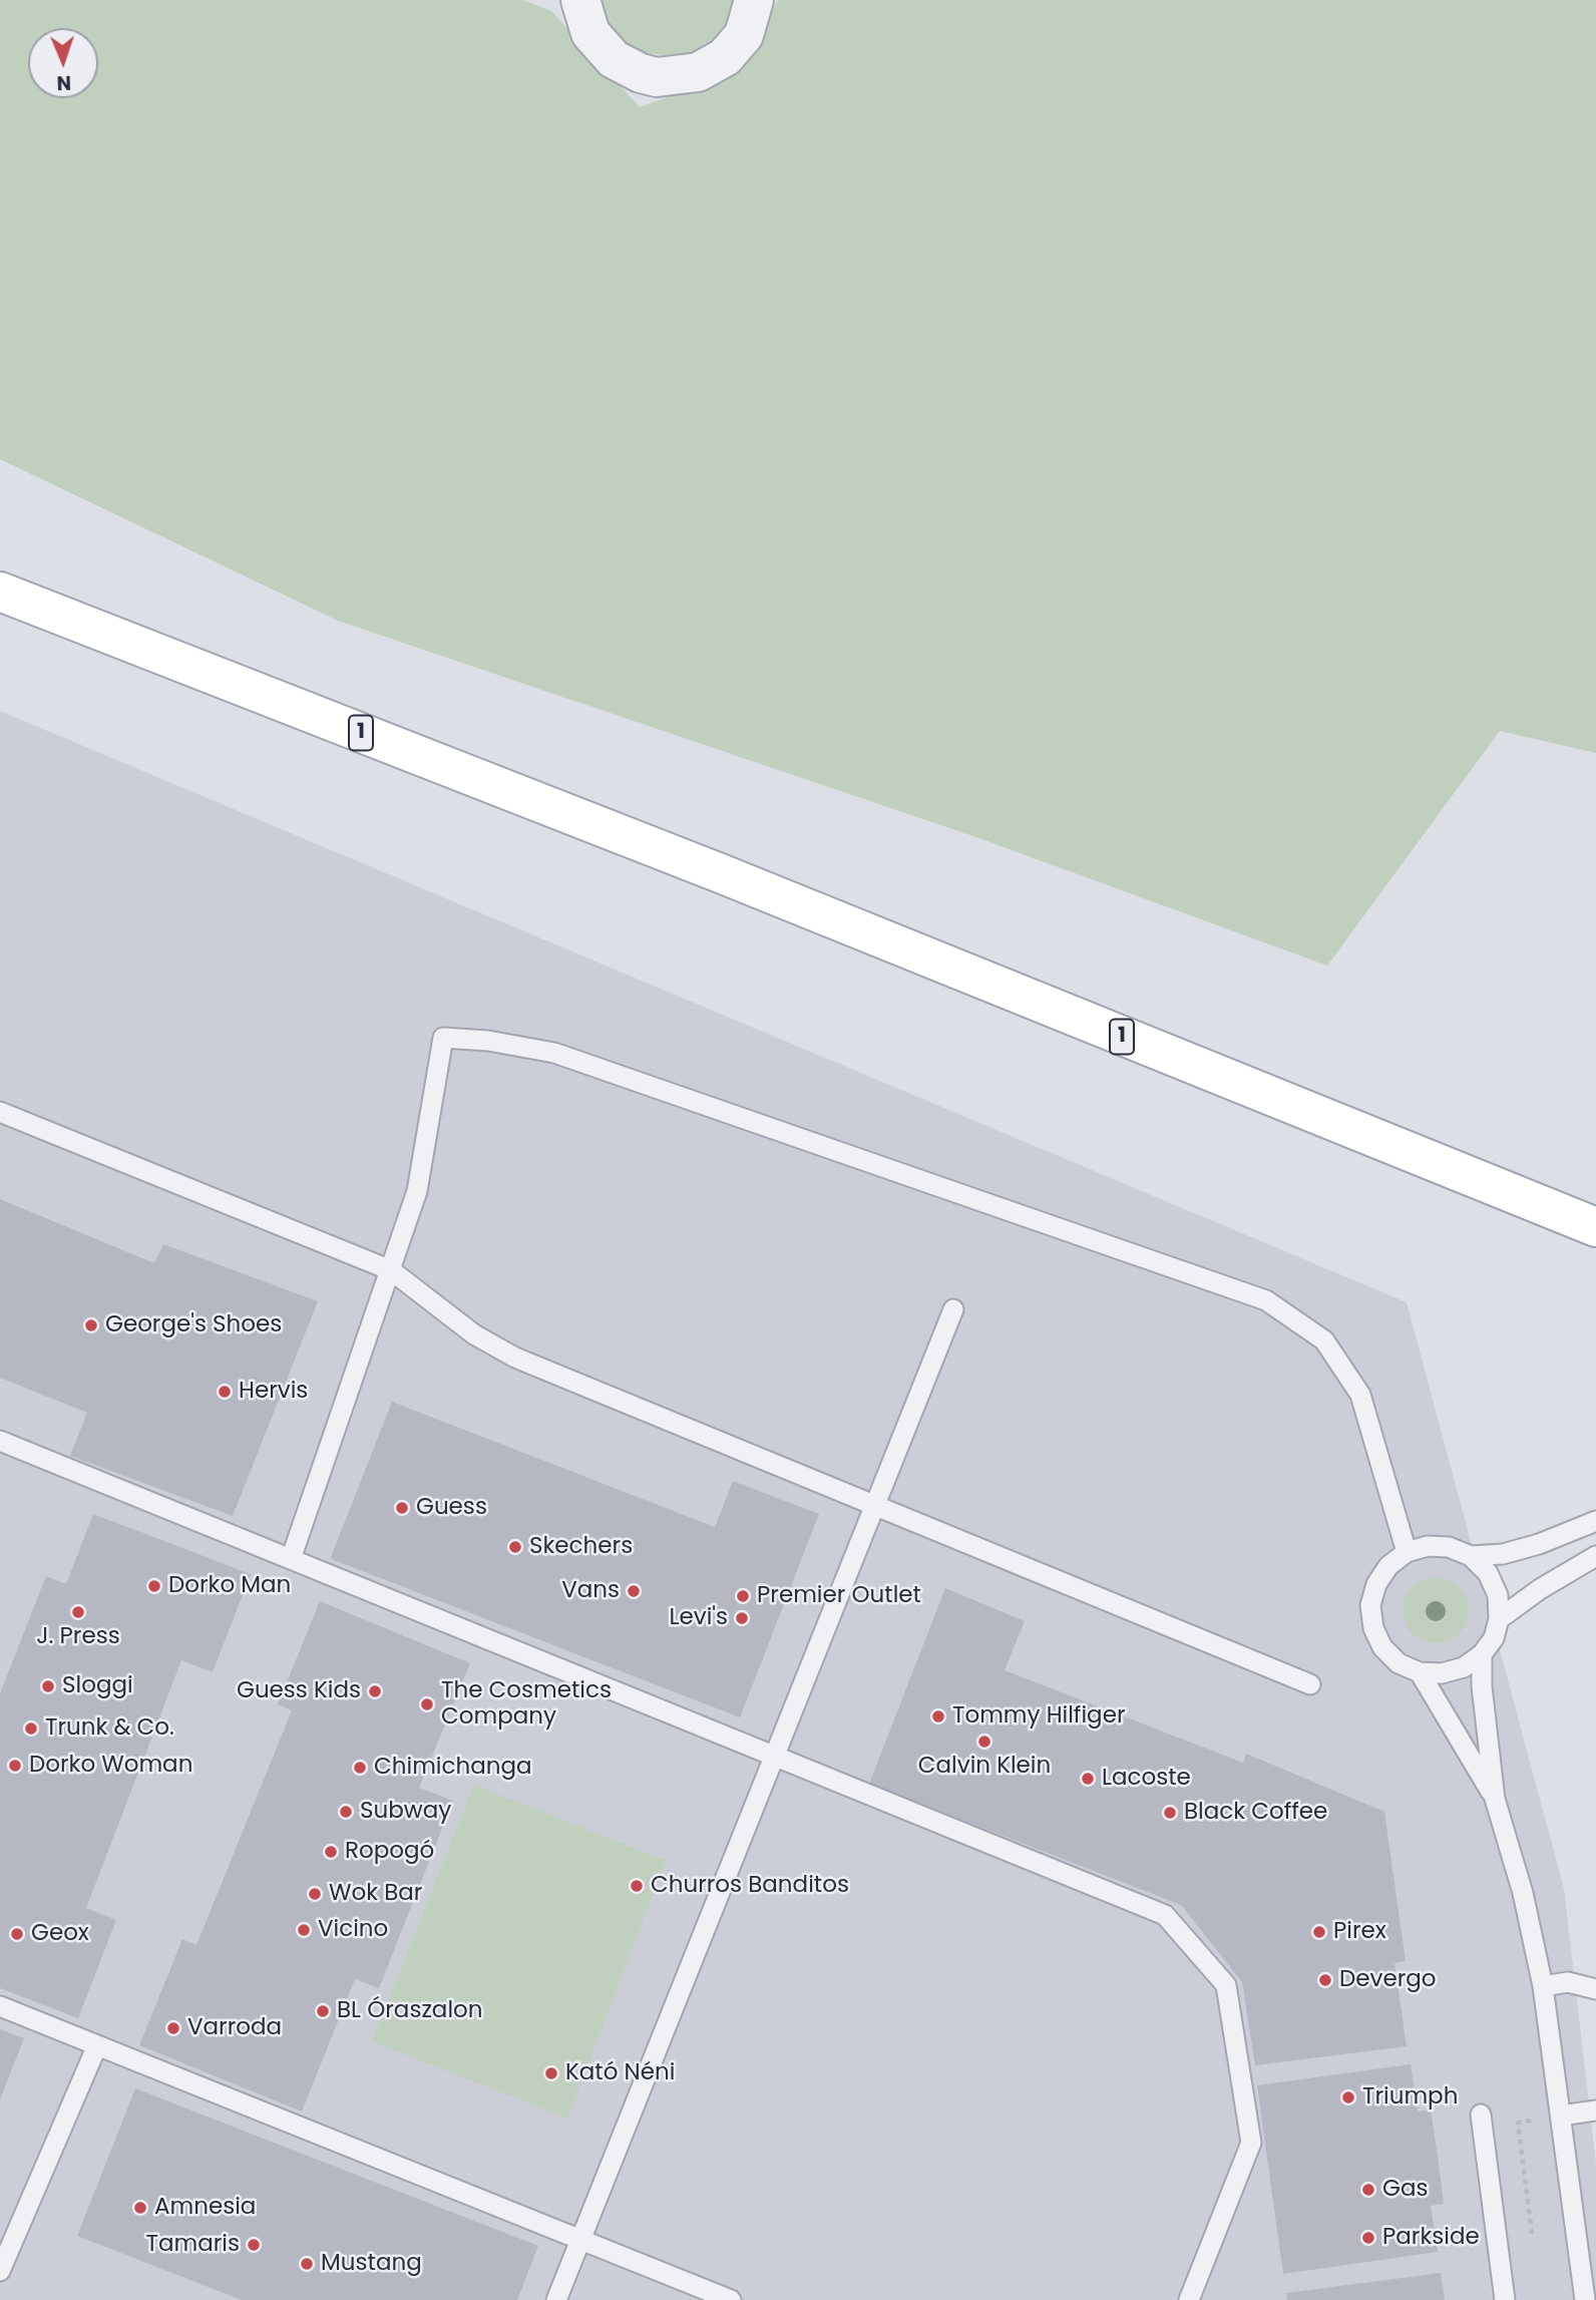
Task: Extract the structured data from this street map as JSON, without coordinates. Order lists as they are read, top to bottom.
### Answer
{
  "streets": {
    "main road": ["1"]
  },
  "places": [
    "George's Shoes",
    "Hervis",
    "Guess",
    "Skechers",
    "Dorko Man",
    "Vans",
    "Premier Outlet",
    "J. Press",
    "Levi's",
    "Sloggi",
    "Guess Kids",
    "The Cosmetics Company",
    "Tommy Hilfiger",
    "Trunk & Co.",
    "Calvin Klein",
    "Dorko Woman",
    "Chimichanga",
    "Lacoste",
    "Subway",
    "Black Coffee",
    "Ropogó",
    "Churros Banditos",
    "Wok Bar",
    "Vicino",
    "Pirex",
    "Geox",
    "Devergo",
    "BL Óraszalon",
    "Varroda",
    "Kató Néni",
    "Triumph",
    "Gas",
    "Amnesia",
    "Parkside",
    "Tamaris",
    "Mustang"
  ],
  "north": "bottom"
}
